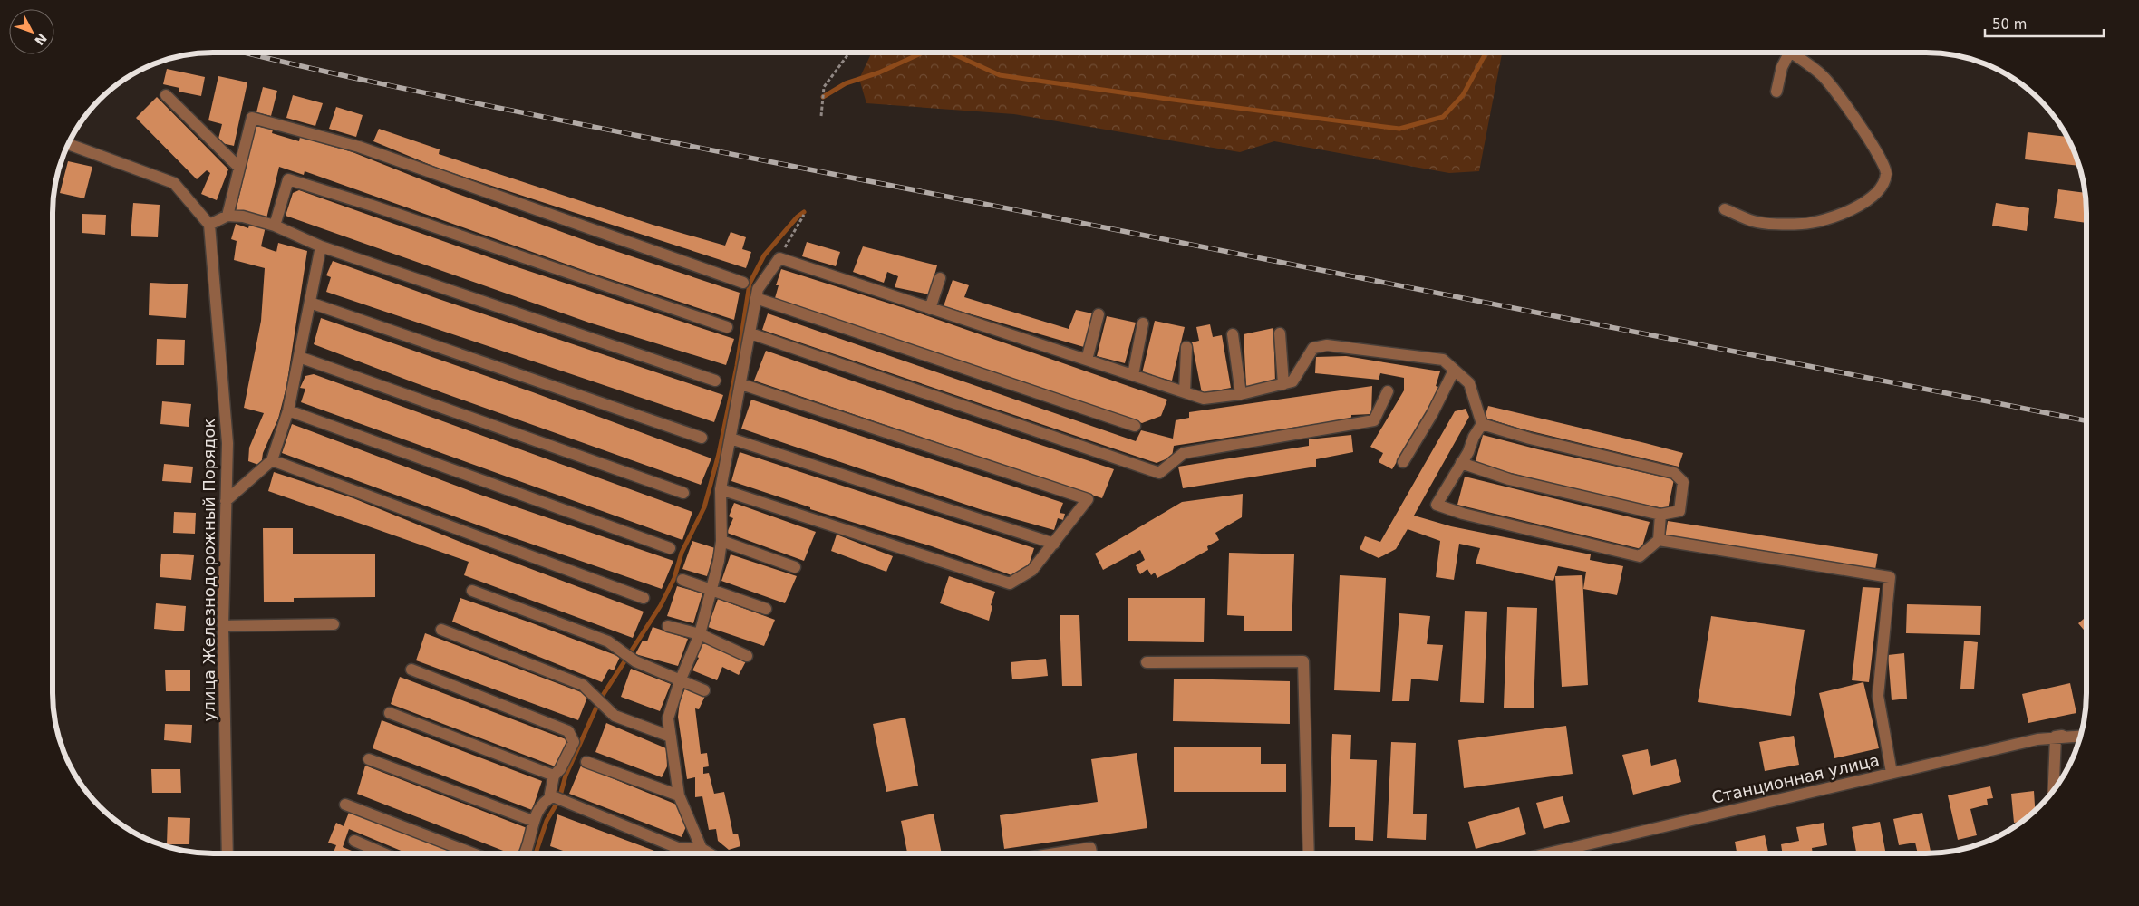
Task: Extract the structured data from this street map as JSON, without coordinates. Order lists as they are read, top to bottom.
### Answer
{
  "streets": {
    "street": ["улица Железнодорожный Порядок", "Станционная улица"]
  },
  "scale_bar": "50 m",
  "north": "bottom right"
}
